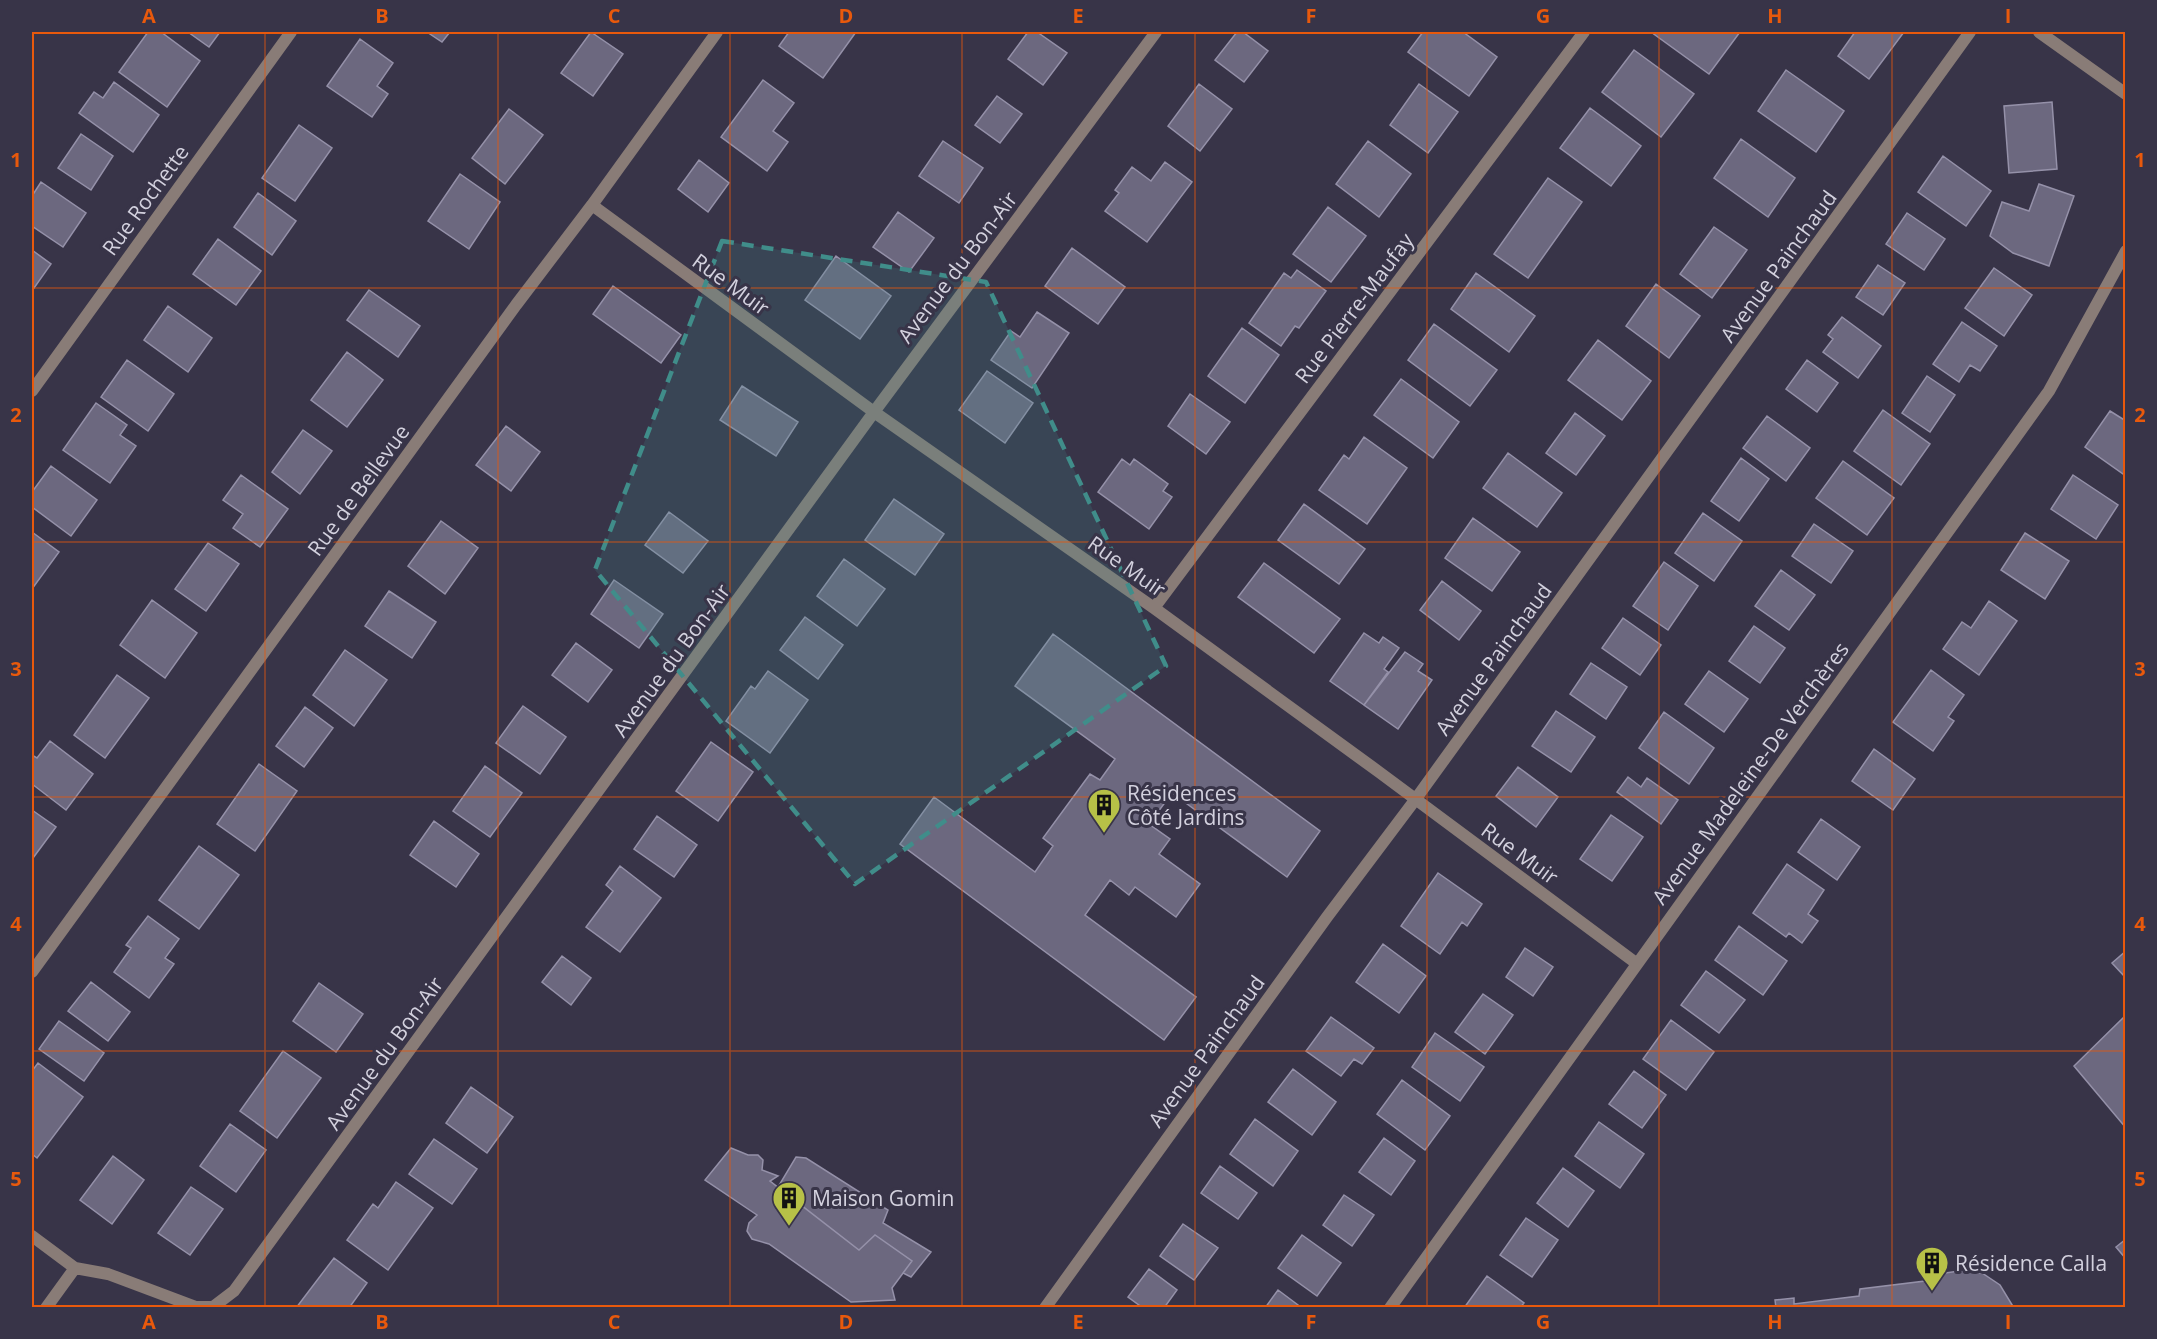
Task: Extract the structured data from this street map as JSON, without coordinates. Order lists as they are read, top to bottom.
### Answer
{
  "streets": {
    "street": [
      "Rue Rochette",
      "Avenue Painchaud",
      "Avenue du Bon-Air",
      "Rue Muir",
      "Rue Pierre-Maufay",
      "Rue de Bellevue",
      "Avenue Madeleine-De Verchères"
    ]
  },
  "crossings": [
    ["Avenue Painchaud", "Rue Muir"],
    ["Avenue du Bon-Air", "Rue Muir"],
    ["Rue Muir", "Rue Pierre-Maufay"],
    ["Rue Muir", "Rue de Bellevue"],
    ["Rue Muir", "Avenue Madeleine-De Verchères"]
  ],
  "places": {
    "building": ["Résidences Côté Jardins", "Maison Gomin", "Résidence Calla"]
  },
  "grid": {
    "columns": [
      "A",
      "B",
      "C",
      "D",
      "E",
      "F",
      "G",
      "H",
      "I"
    ],
    "rows": [
      "1",
      "2",
      "3",
      "4",
      "5"
    ]
  }
}
